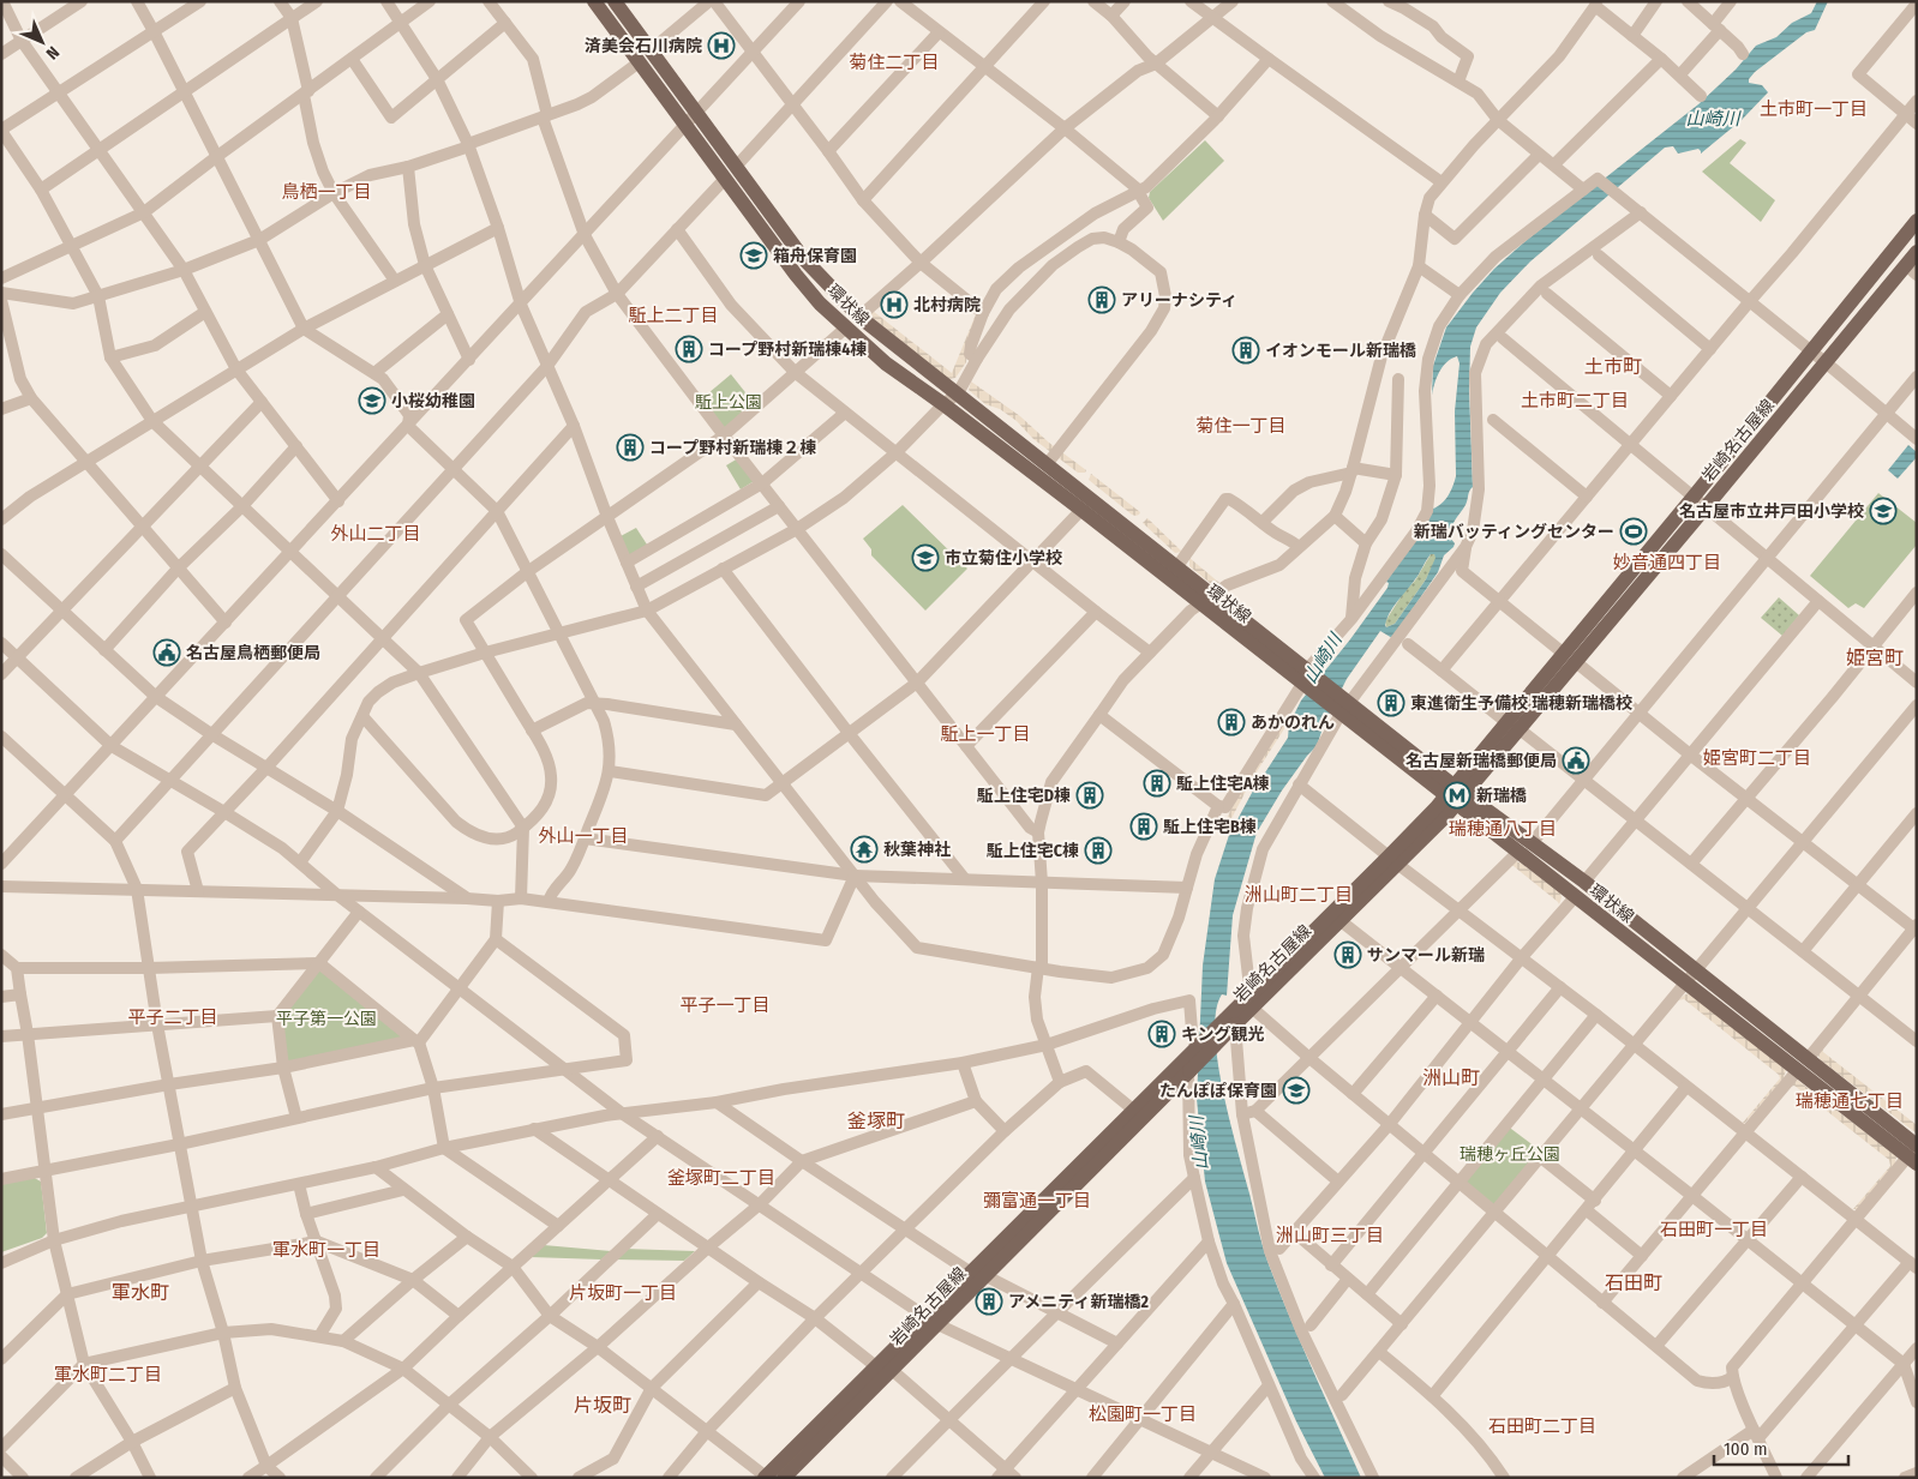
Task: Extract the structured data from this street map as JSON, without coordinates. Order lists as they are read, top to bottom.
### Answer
{
  "streets": {
    "main road": ["環状線", "岩崎名古屋線"]
  },
  "crossings": [
    ["環状線", "岩崎名古屋線"]
  ],
  "districts": [
    "菊住二丁目",
    "土市町一丁目",
    "鳥栖一丁目",
    "駈上二丁目",
    "土市町",
    "土市町二丁目",
    "菊住一丁目",
    "外山二丁目",
    "妙音通四丁目",
    "姫宮町",
    "駈上一丁目",
    "姫宮町二丁目",
    "瑞穂通八丁目",
    "外山一丁目",
    "洲山町二丁目",
    "平子一丁目",
    "平子二丁目",
    "洲山町",
    "瑞穂通七丁目",
    "釜塚町",
    "釜塚町二丁目",
    "彌富通一丁目",
    "石田町一丁目",
    "洲山町三丁目",
    "軍水町一丁目",
    "石田町",
    "軍水町",
    "片坂町一丁目",
    "軍水町二丁目",
    "片坂町",
    "松園町一丁目",
    "石田町二丁目"
  ],
  "water": ["山崎川"],
  "parks": ["駈上公園", "平子第一公園", "瑞穂ヶ丘公園"],
  "places": {
    "hospital": ["済美会石川病院", "北村病院"],
    "school or university": [
      "箱舟保育園",
      "小桜幼稚園",
      "名古屋市立井戸田小学校",
      "市立菊住小学校",
      "たんぽぽ保育園"
    ],
    "building": [
      "アリーナシティ",
      "コープ野村新瑞棟4棟",
      "イオンモール新瑞橋",
      "コープ野村新瑞棟２棟",
      "東進衛生予備校 瑞穂新瑞橋校",
      "あかのれん",
      "駈上住宅A棟",
      "駈上住宅D棟",
      "駈上住宅B棟",
      "駈上住宅C棟",
      "サンマール新瑞",
      "キング観光",
      "アメニティ新瑞橋2"
    ],
    "sports": ["新瑞バッティングセンター"],
    "public building": ["名古屋鳥栖郵便局", "名古屋新瑞橋郵便局"],
    "metro station": ["新瑞橋"],
    "temple": ["秋葉神社"]
  },
  "scale_bar": "100 m",
  "north": "bottom right"
}
